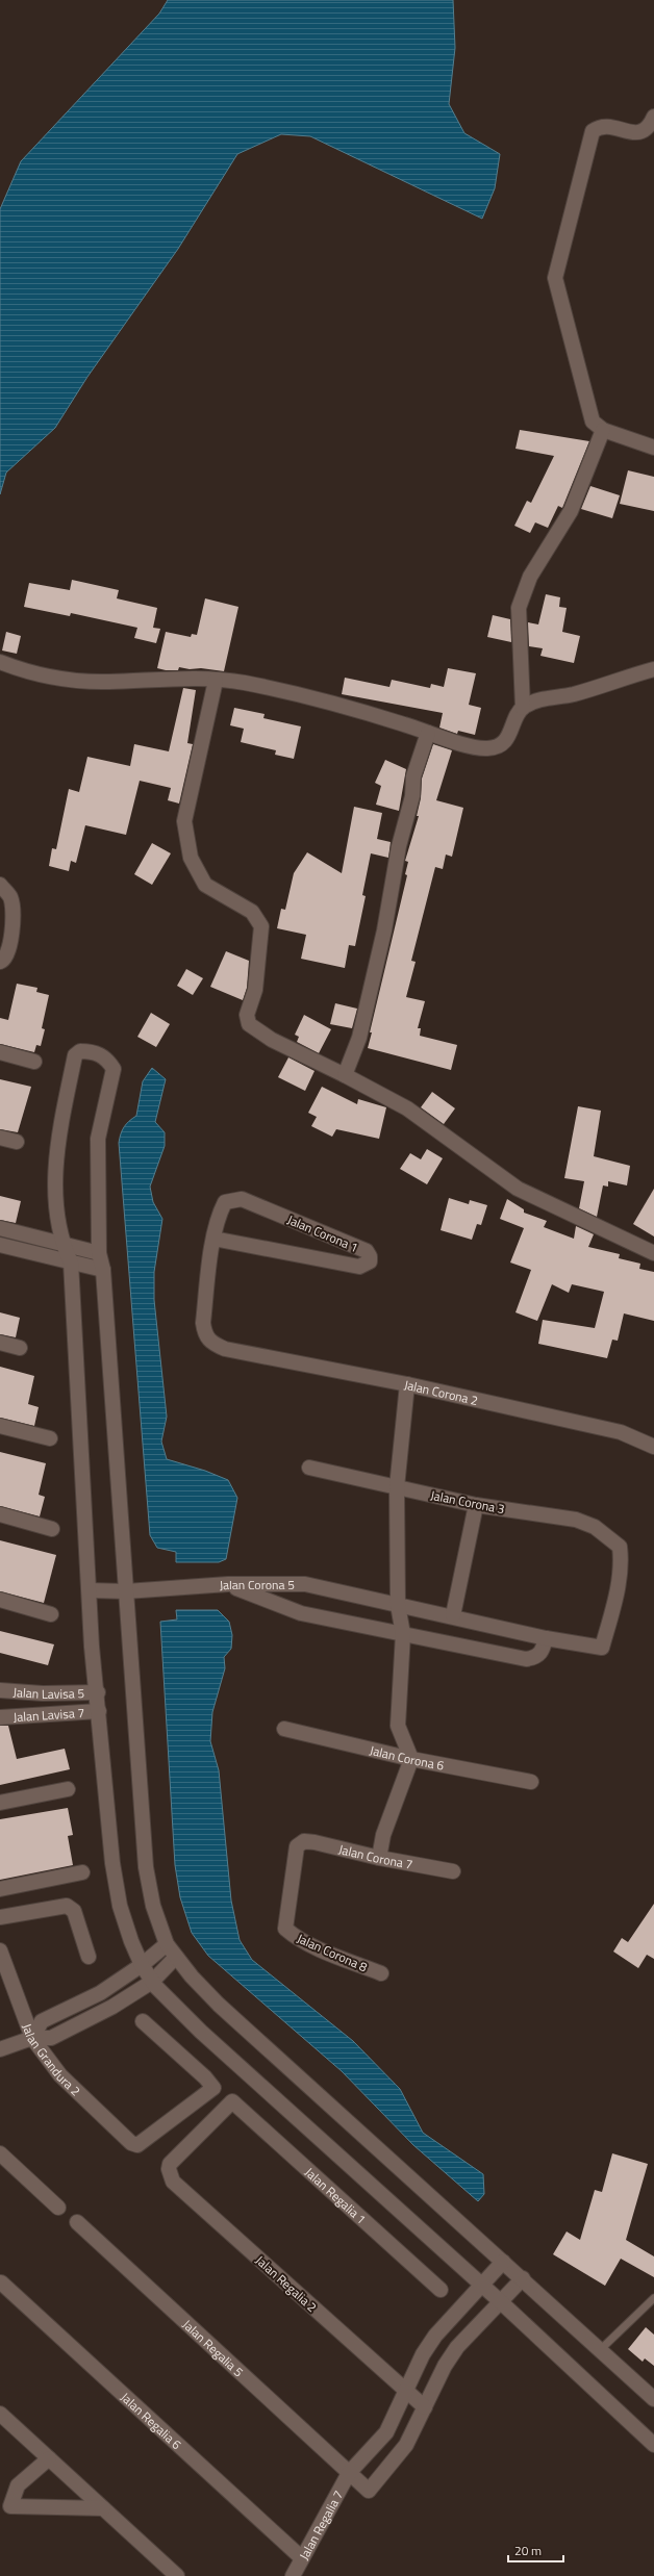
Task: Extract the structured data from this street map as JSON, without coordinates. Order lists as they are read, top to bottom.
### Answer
{
  "streets": {
    "street": [
      "Jalan Corona 1",
      "Jalan Corona 2",
      "Jalan Corona 3",
      "Jalan Corona 5",
      "Jalan Lavisa 5",
      "Jalan Lavisa 7",
      "Jalan Corona 6",
      "Jalan Corona 7",
      "Jalan Corona 8",
      "Jalan Grandura 2",
      "Jalan Regalia 1",
      "Jalan Regalia 2",
      "Jalan Regalia 5",
      "Jalan Regalia 6",
      "Jalan Regalia 7"
    ]
  },
  "crossings": [
    ["Jalan Corona 1", "Jalan Corona 2"],
    ["Jalan Corona 3", "Jalan Corona 5"],
    ["Jalan Corona 7", "Jalan Corona 8"],
    ["Jalan Regalia 1", "Jalan Regalia 2"],
    ["Jalan Regalia 2", "Jalan Regalia 5"],
    ["Jalan Regalia 2", "Jalan Regalia 7"],
    ["Jalan Regalia 5", "Jalan Regalia 7"],
    ["Jalan Regalia 6", "Jalan Regalia 7"]
  ],
  "scale_bar": "20 m"
}
